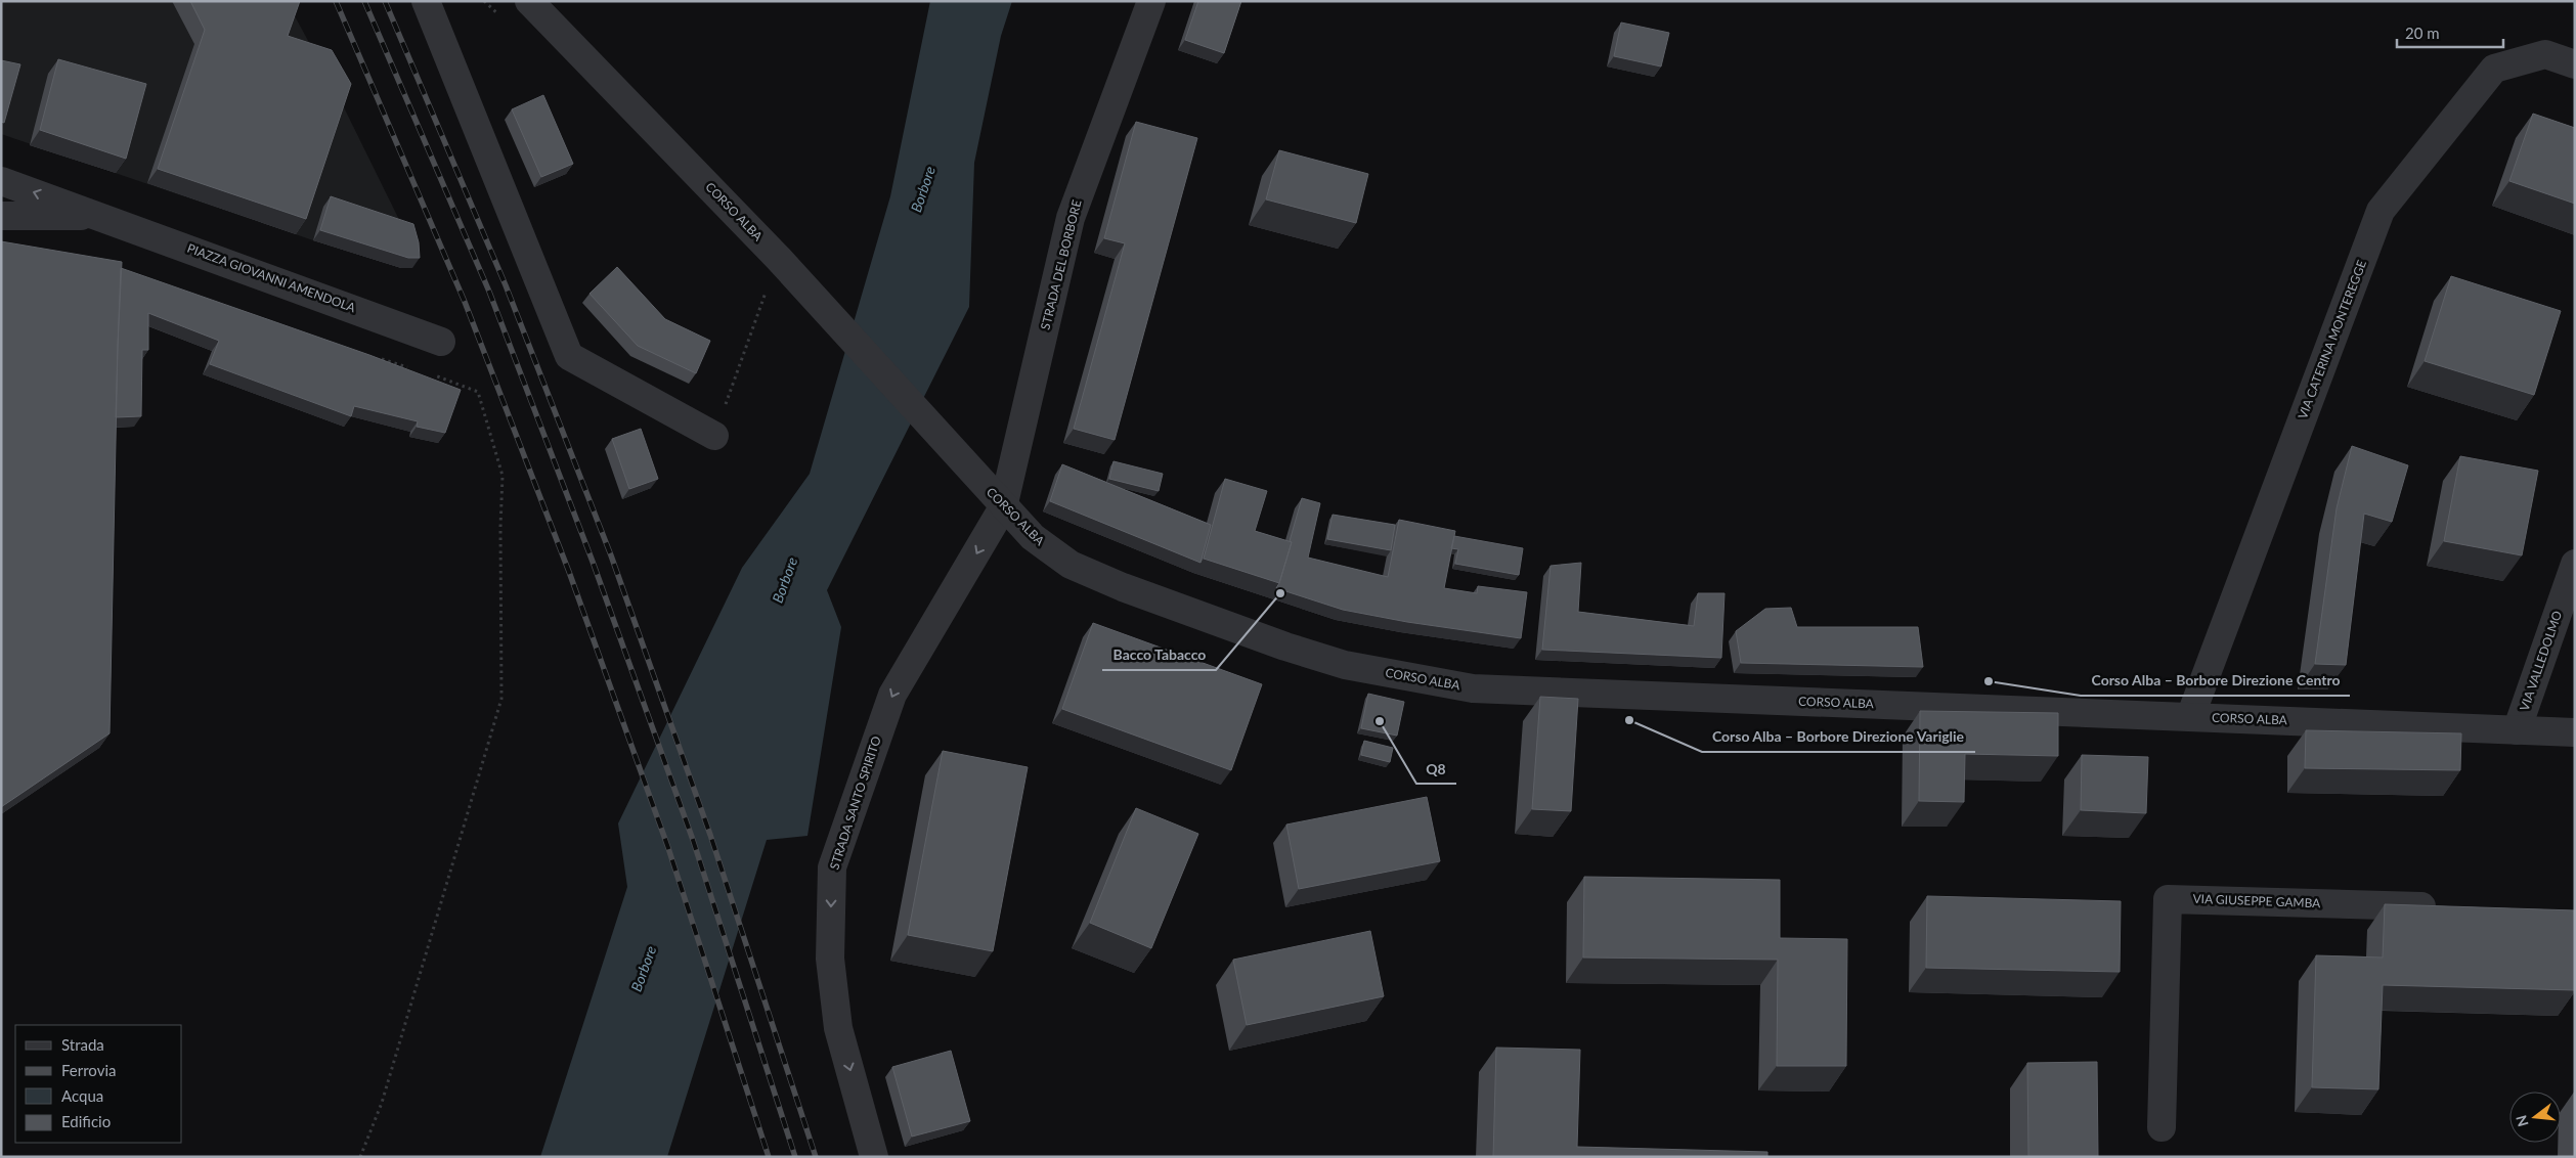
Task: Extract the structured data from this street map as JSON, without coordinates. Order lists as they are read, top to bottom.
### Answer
{
  "streets": {
    "street": [
      "CORSO ALBA",
      "STRADA DEL BORBORE",
      "PIAZZA GIOVANNI AMENDOLA",
      "VIA CATERINA MONTEREGGE",
      "VIA VALLEDOLMO",
      "STRADA SANTO SPIRITO",
      "VIA GIUSEPPE GAMBA"
    ]
  },
  "crossings": [
    ["CORSO ALBA", "STRADA DEL BORBORE"],
    ["CORSO ALBA", "VIA CATERINA MONTEREGGE"],
    ["CORSO ALBA", "VIA VALLEDOLMO"],
    ["CORSO ALBA", "STRADA SANTO SPIRITO"],
    ["STRADA DEL BORBORE", "STRADA SANTO SPIRITO"]
  ],
  "one_way": ["STRADA SANTO SPIRITO"],
  "water": ["Borbore"],
  "places": [
    "Bacco Tabacco",
    "Corso Alba – Borbore Direzione Centro",
    "Corso Alba – Borbore Direzione Variglie",
    "Q8"
  ],
  "legend": [
    "Strada",
    "Ferrovia",
    "Acqua",
    "Edificio"
  ],
  "scale_bar": "20 m",
  "north": "left"
}
